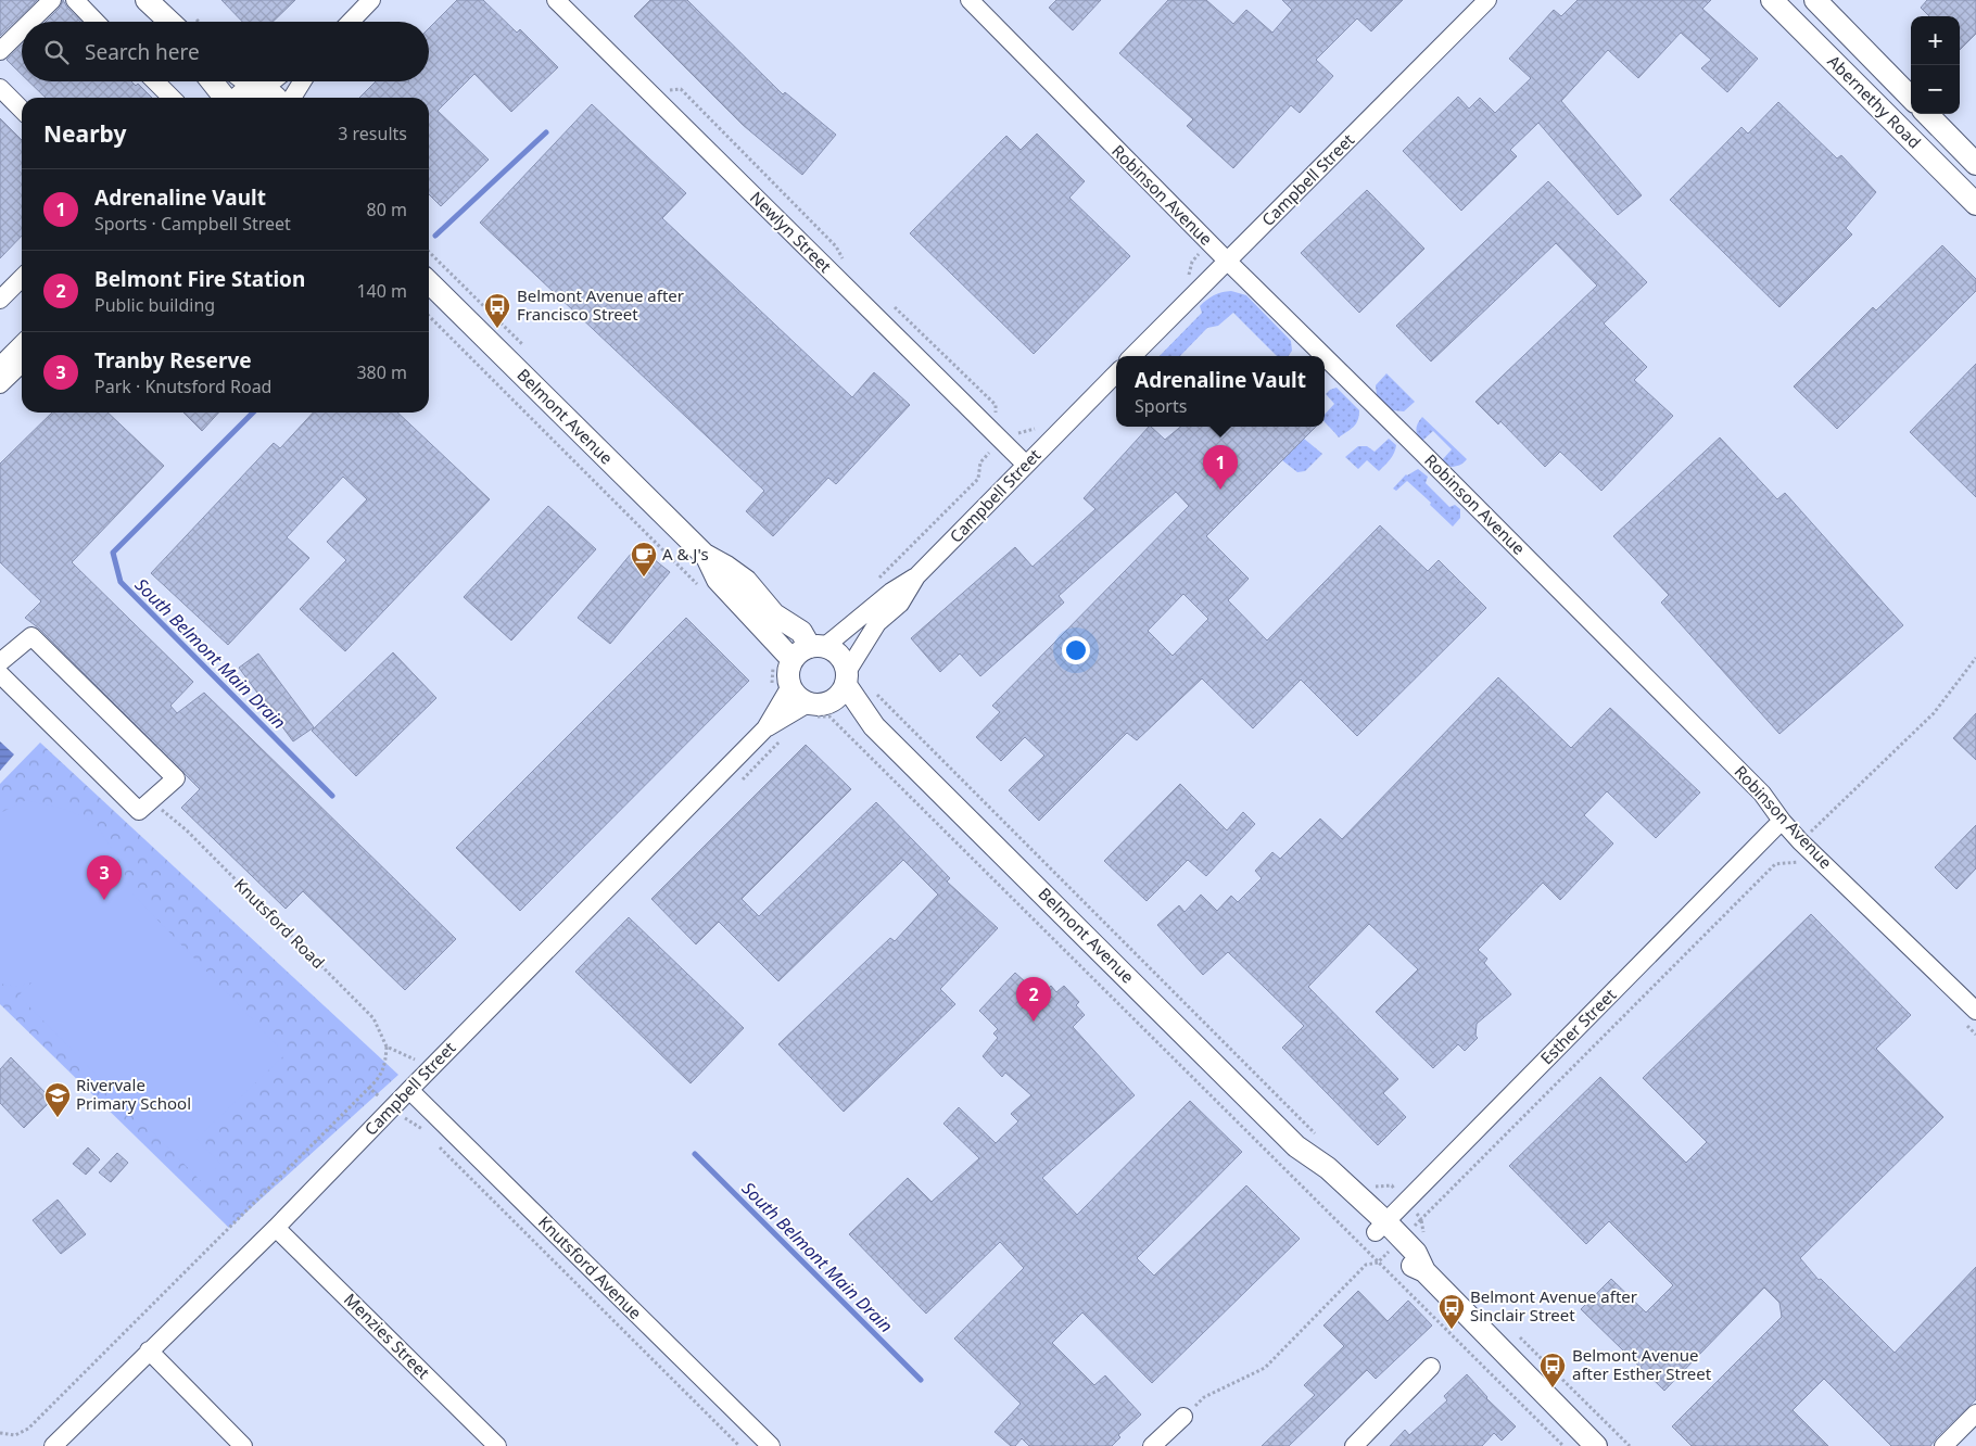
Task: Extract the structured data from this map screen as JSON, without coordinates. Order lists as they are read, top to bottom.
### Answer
{
  "streets": {
    "main road": ["Abernethy Road", "Belmont Avenue"],
    "street": [
      "Campbell Street",
      "Robinson Avenue",
      "Newlyn Street",
      "Esther Street",
      "Knutsford Avenue",
      "Menzies Street"
    ],
    "path": ["Knutsford Road"]
  },
  "crossings": [
    ["Campbell Street", "Robinson Avenue"],
    ["Campbell Street", "Newlyn Street"],
    ["Campbell Street", "Belmont Avenue"],
    ["Campbell Street", "Knutsford Avenue"],
    ["Campbell Street", "Menzies Street"],
    ["Robinson Avenue", "Esther Street"],
    ["Belmont Avenue", "Esther Street"]
  ],
  "water": ["South Belmont Main Drain"],
  "places": {
    "bus stop": ["Belmont Avenue after Francisco Street", "Belmont Avenue after Sinclair Street", "Belmont Avenue after Esther Street"],
    "cafe": ["A & J's"],
    "school or university": ["Rivervale Primary School"]
  },
  "page": {
    "map_buttons": ["+", "−"],
    "search": "Search here",
    "heading": ["Nearby", "3 results"],
    "list": [
      {
        "mark": "1",
        "name": "Adrenaline Vault",
        "note": "Sports · Campbell Street",
        "value": "80 m"
      },
      {
        "mark": "2",
        "name": "Belmont Fire Station",
        "note": "Public building",
        "value": "140 m"
      },
      {
        "mark": "3",
        "name": "Tranby Reserve",
        "note": "Park · Knutsford Road",
        "value": "380 m"
      }
    ],
    "popup": ["Adrenaline Vault", "Sports"],
    "pins": ["1", "3", "2"]
  }
}
